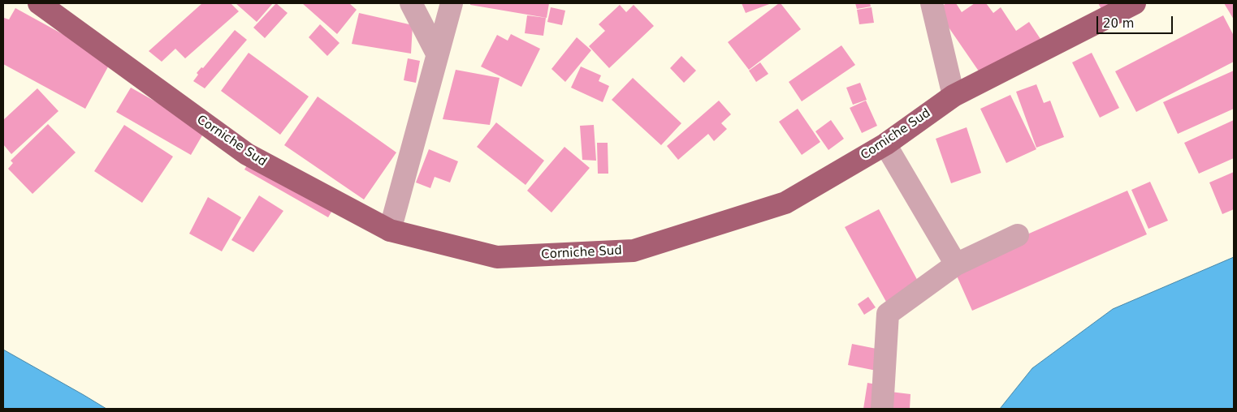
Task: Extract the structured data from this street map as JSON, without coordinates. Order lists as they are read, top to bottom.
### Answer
{
  "streets": {
    "main road": ["Corniche Sud"]
  },
  "scale_bar": "20 m"
}
